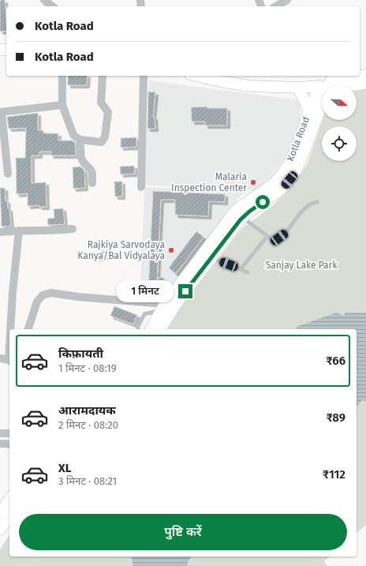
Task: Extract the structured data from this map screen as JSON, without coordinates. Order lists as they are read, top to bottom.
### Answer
{
  "streets": {
    "main road": ["Kotla Road"]
  },
  "parks": ["Sanjay Lake Park"],
  "places": ["Malaria Inspection Center", "Rajkiya Sarvodaya Kanya/Bal Vidyalaya"],
  "north": "right",
  "page": {
    "banner": ["Kotla Road", "Kotla Road"],
    "bubble": "1 मिनट",
    "list": [
      {
        "name": "किफ़ायती",
        "note": "1 मिनट · 08:19",
        "value": "₹66"
      },
      {
        "name": "आरामदायक",
        "note": "2 मिनट · 08:20",
        "value": "₹89"
      },
      {
        "name": "XL",
        "note": "3 मिनट · 08:21",
        "value": "₹112"
      }
    ],
    "buttons": "पुष्टि करें"
  }
}
